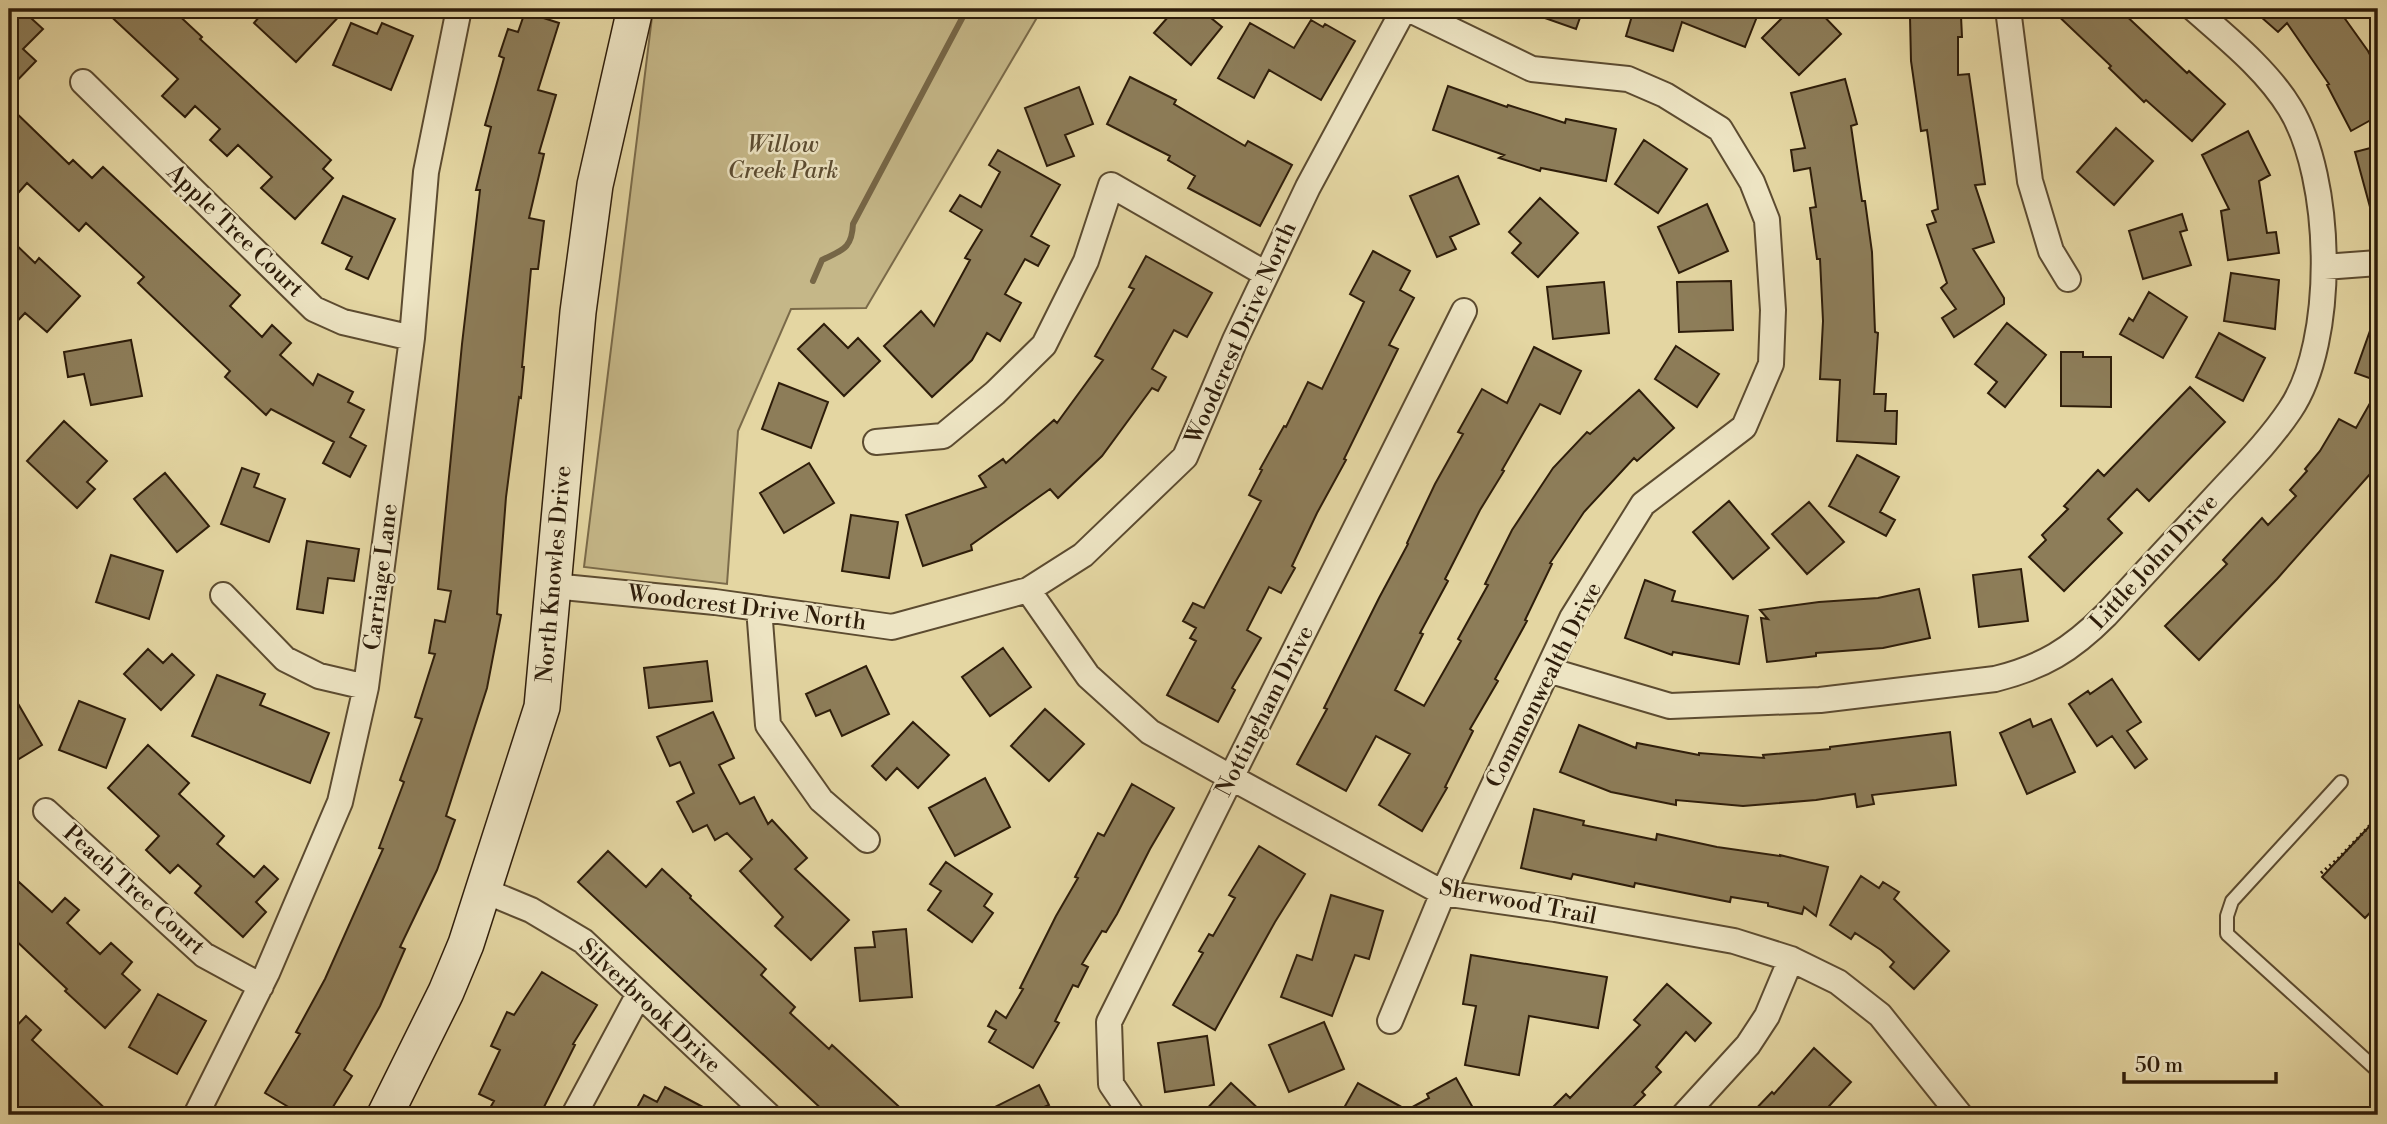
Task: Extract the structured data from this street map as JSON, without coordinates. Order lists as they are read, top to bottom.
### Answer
{
  "streets": {
    "street": [
      "Apple Tree Court",
      "Woodcrest Drive North",
      "Little John Drive",
      "North Knowles Drive",
      "Carriage Lane",
      "Commonwealth Drive",
      "Nottingham Drive",
      "Peach Tree Court",
      "Sherwood Trail",
      "Silverbrook Drive"
    ]
  },
  "crossings": [
    ["Apple Tree Court", "Carriage Lane"],
    ["Woodcrest Drive North", "North Knowles Drive"],
    ["Woodcrest Drive North", "Commonwealth Drive"],
    ["Woodcrest Drive North", "Sherwood Trail"],
    ["Little John Drive", "Commonwealth Drive"],
    ["North Knowles Drive", "Silverbrook Drive"],
    ["Carriage Lane", "Peach Tree Court"],
    ["Commonwealth Drive", "Sherwood Trail"],
    ["Nottingham Drive", "Sherwood Trail"]
  ],
  "parks": ["Willow Creek Park"],
  "scale_bar": "50 m"
}
